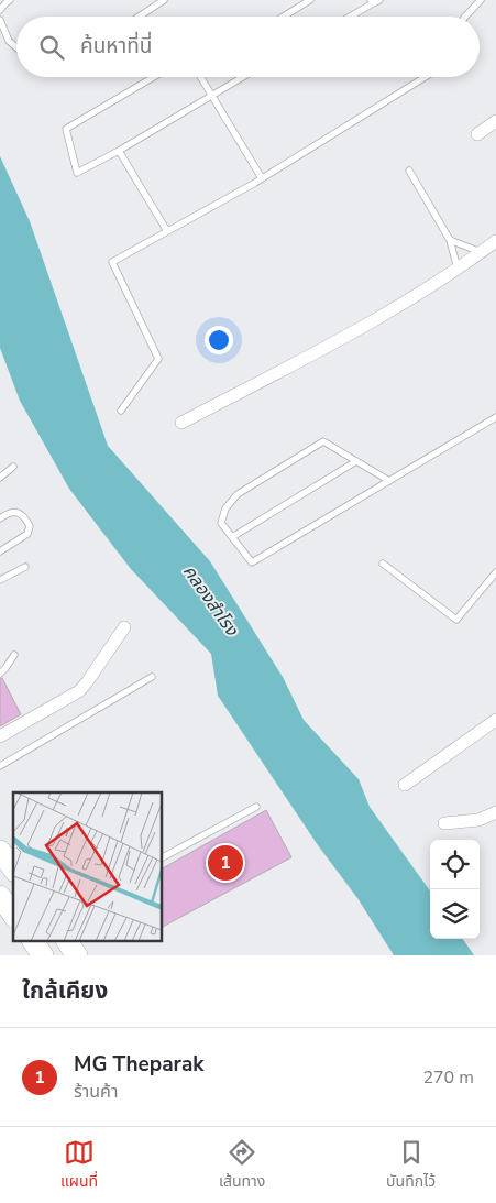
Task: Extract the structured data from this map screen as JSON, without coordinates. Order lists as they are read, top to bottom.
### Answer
{
  "water": ["คลองสำโรง"],
  "page": {
    "search": "ค้นหาที่นี่",
    "pins": "1",
    "heading": "ใกล้เคียง",
    "list": [
      {
        "mark": "1",
        "name": "MG Theparak",
        "note": "ร้านค้า",
        "value": "270 m"
      }
    ],
    "nav": ["แผนที่", "เส้นทาง", "บันทึกไว้"]
  }
}
